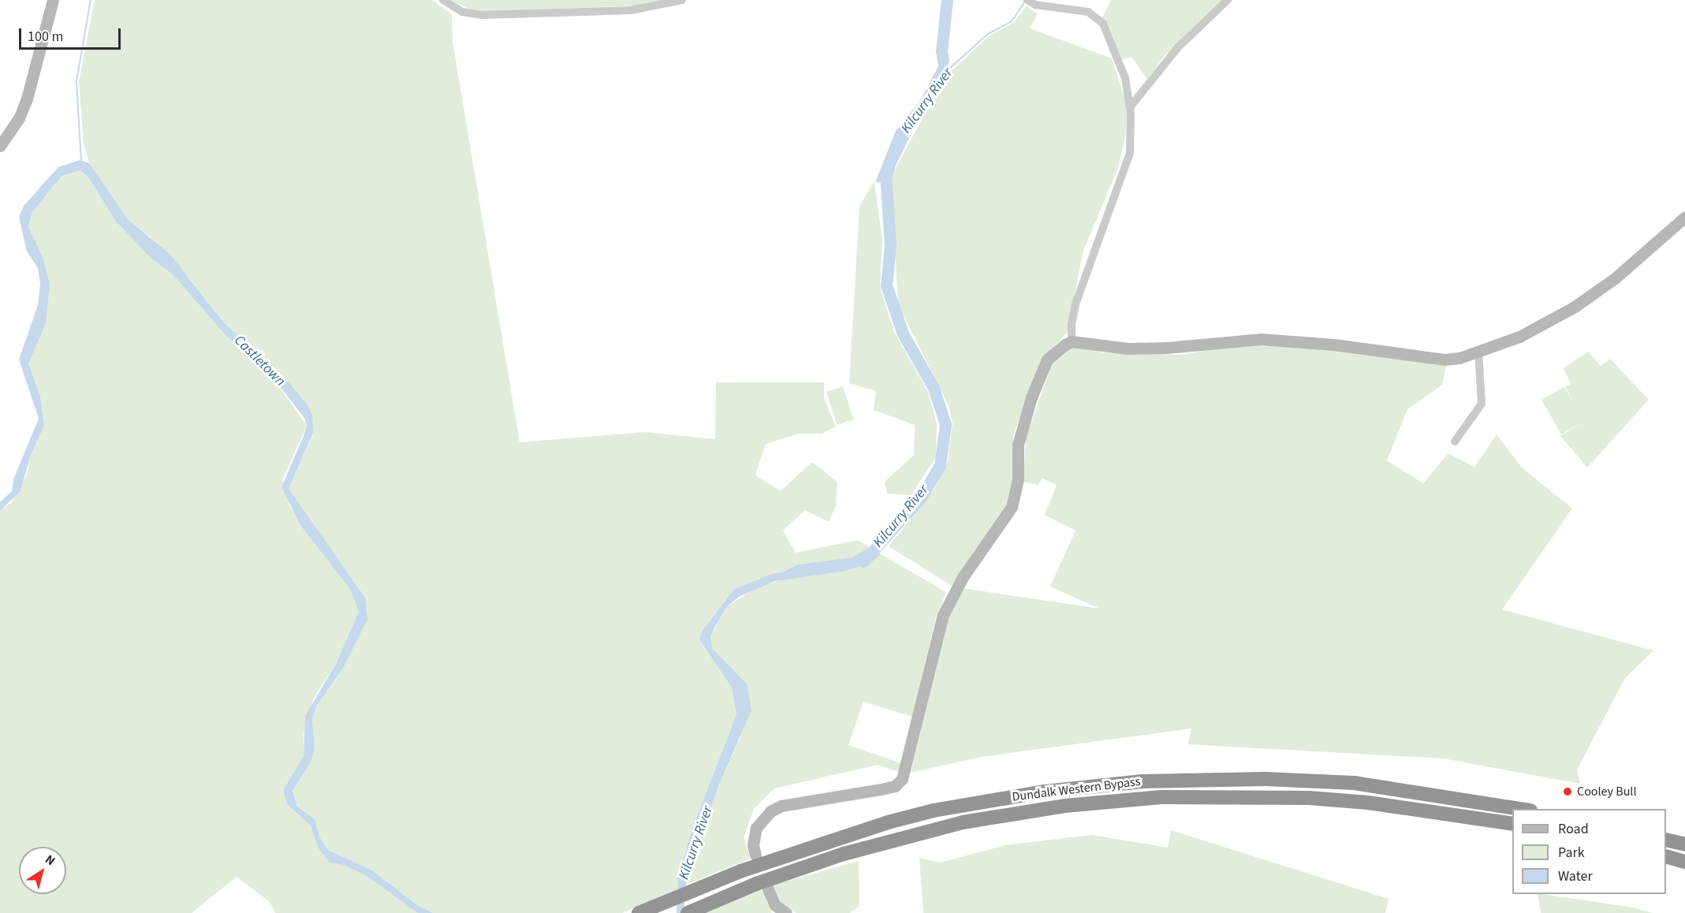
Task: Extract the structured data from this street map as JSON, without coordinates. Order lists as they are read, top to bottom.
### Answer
{
  "streets": {
    "highway": ["Dundalk Western Bypass"]
  },
  "water": ["Kilcurry River", "Castletown"],
  "places": ["Cooley Bull"],
  "legend": ["Road", "Park", "Water"],
  "scale_bar": "100 m",
  "north": "top right"
}
